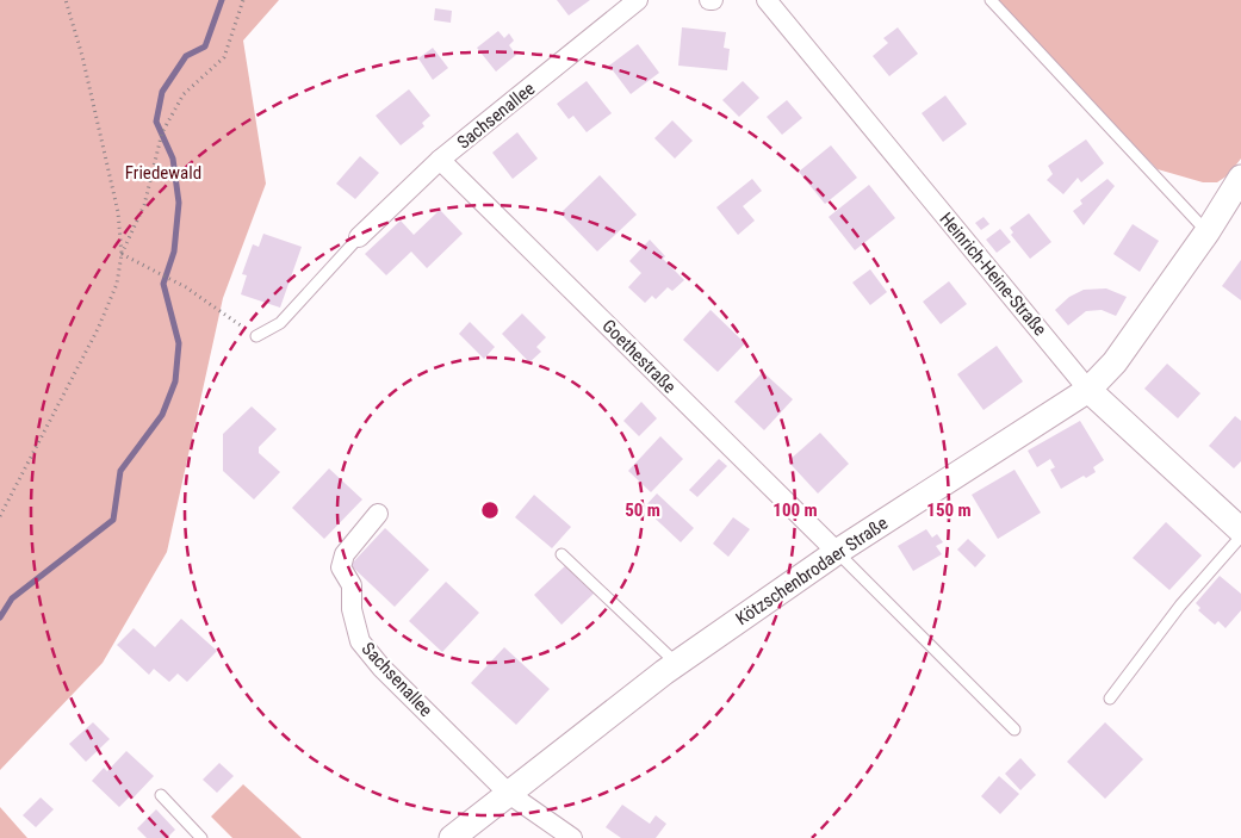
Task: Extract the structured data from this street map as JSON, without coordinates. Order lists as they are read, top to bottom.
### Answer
{
  "streets": {
    "street": [
      "Sachsenallee",
      "Heinrich-Heine-Straße",
      "Goethestraße",
      "Kötzschenbrodaer Straße"
    ]
  },
  "crossings": [
    ["Sachsenallee", "Goethestraße"],
    ["Sachsenallee", "Kötzschenbrodaer Straße"],
    ["Heinrich-Heine-Straße", "Kötzschenbrodaer Straße"],
    ["Goethestraße", "Kötzschenbrodaer Straße"]
  ],
  "parks": ["Friedewald"],
  "rings": ["50 m", "100 m", "150 m"]
}
